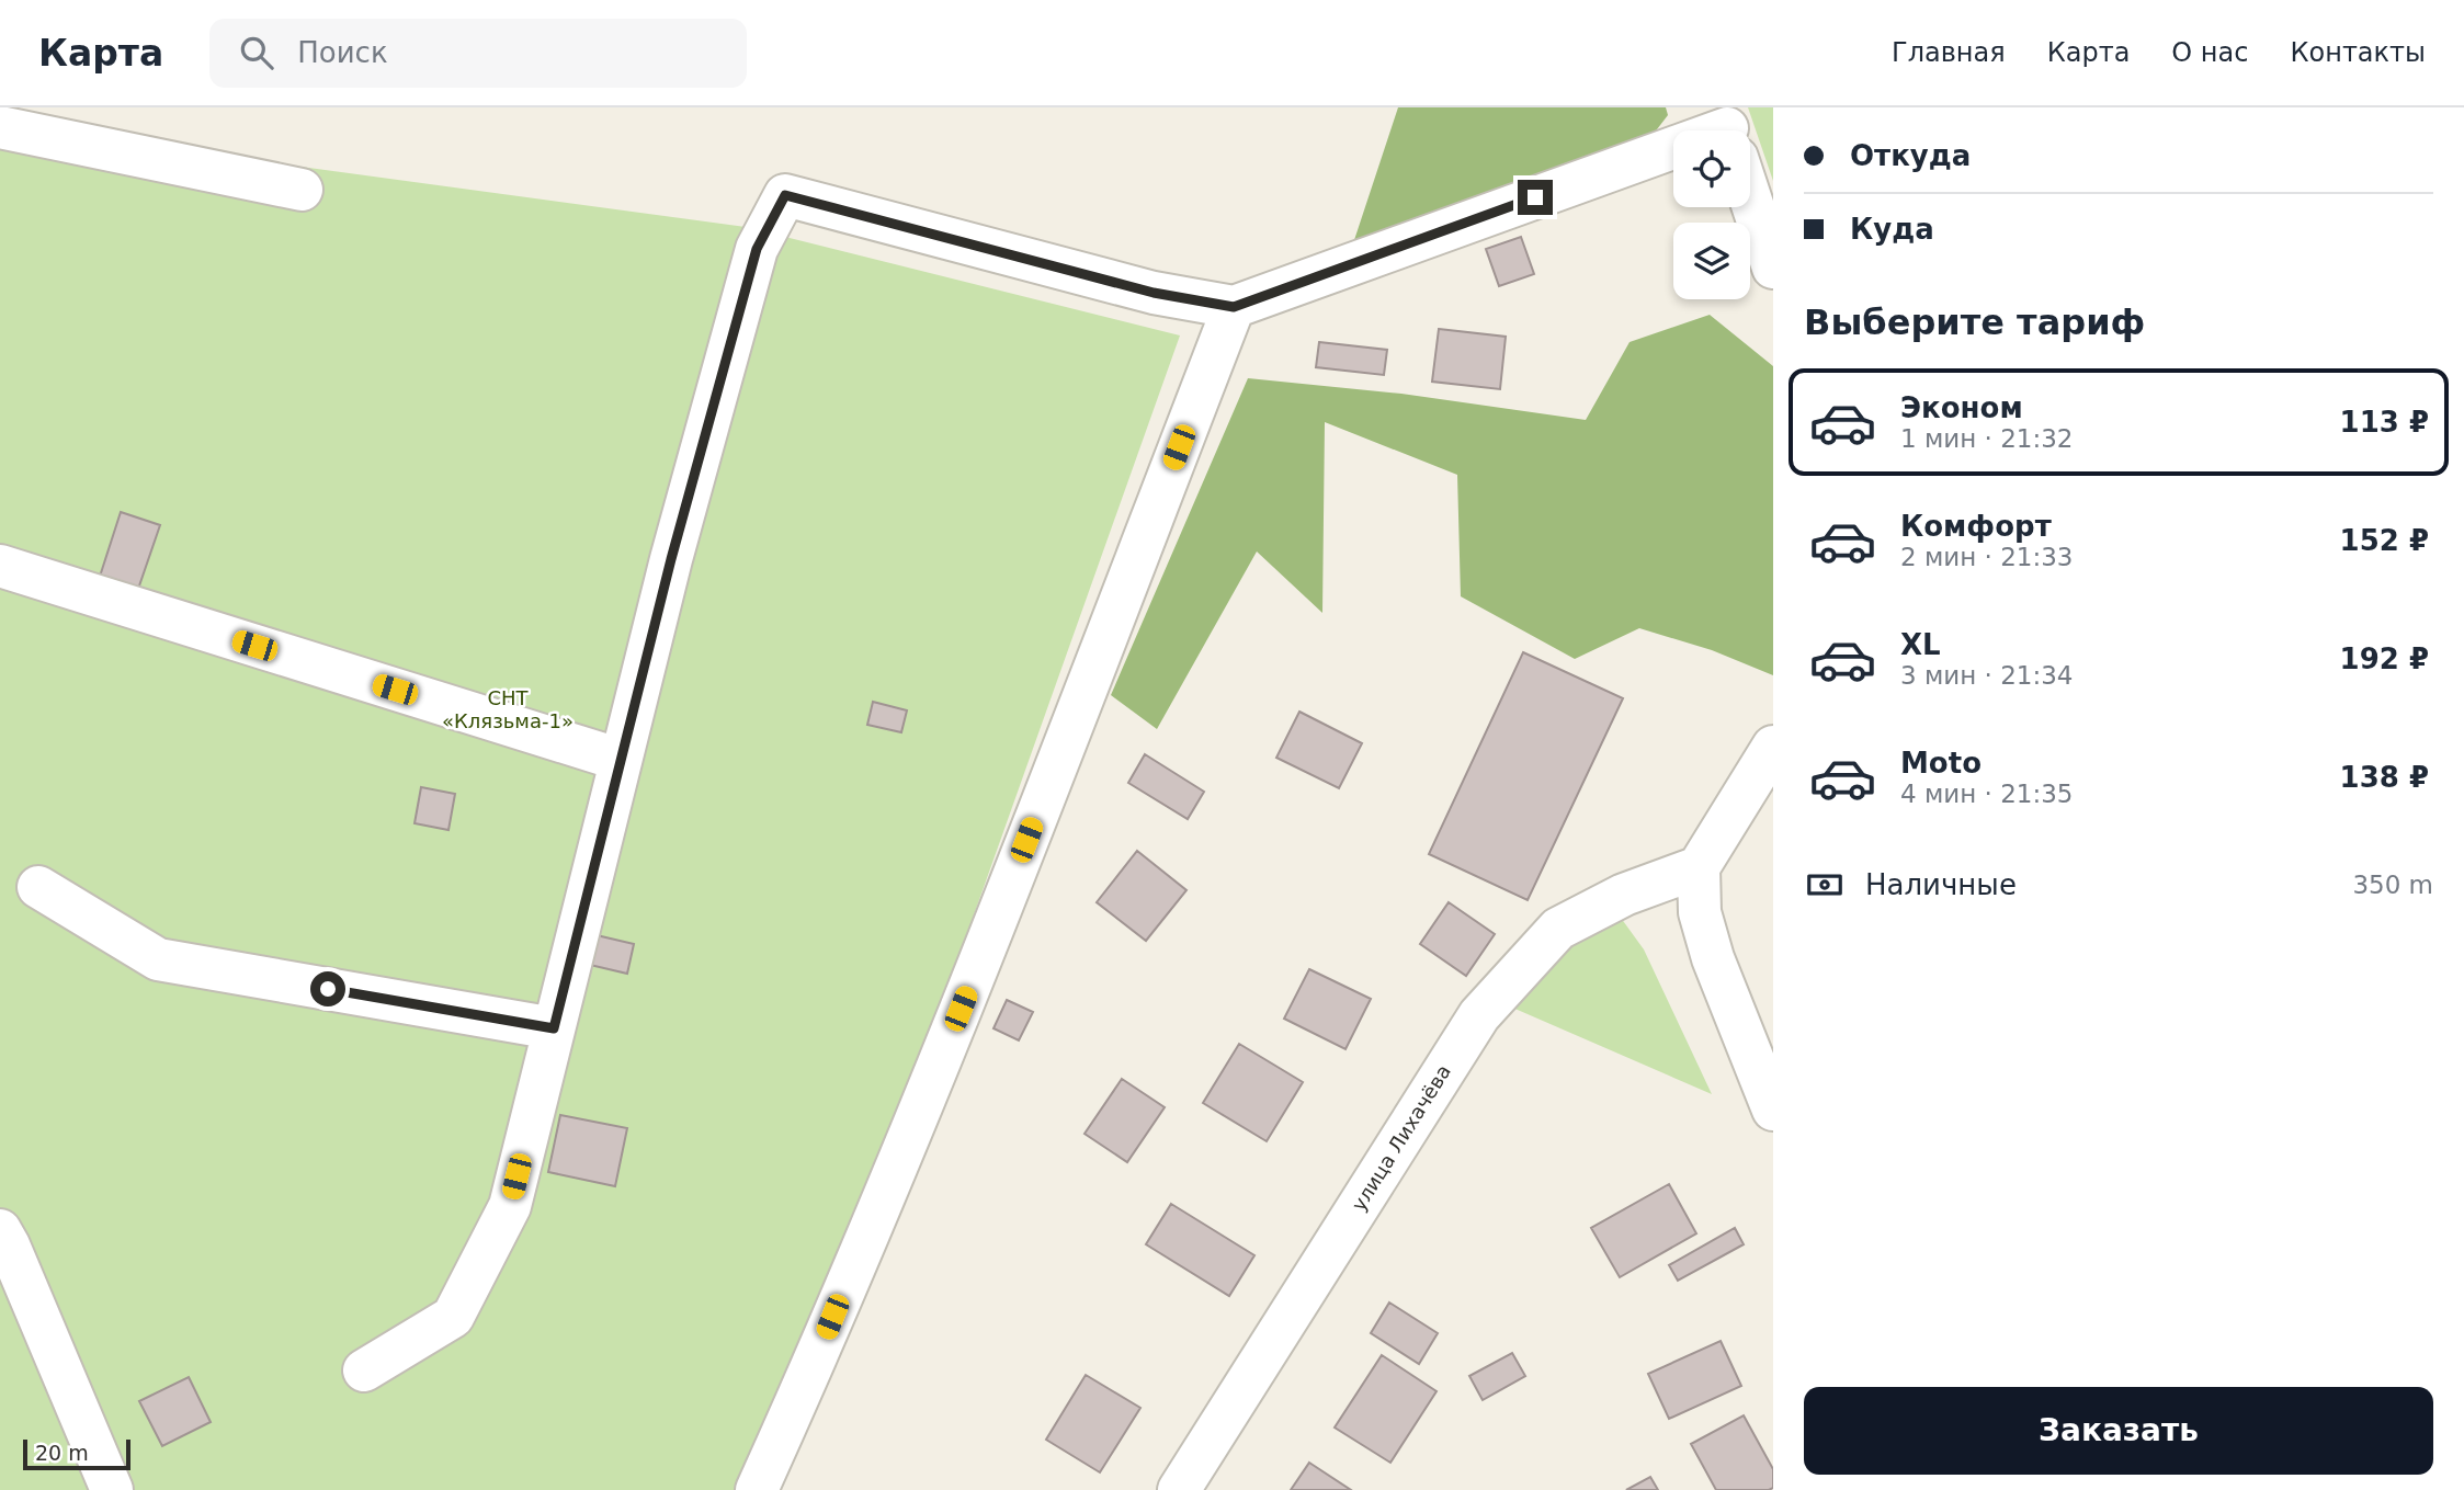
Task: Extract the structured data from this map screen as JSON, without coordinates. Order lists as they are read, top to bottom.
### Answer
{
  "streets": {
    "street": ["улица Лихачёва"]
  },
  "parks": ["СНТ «Клязьма-1»"],
  "scale_bar": "20 m",
  "page": {
    "header": "Карта",
    "search": "Поиск",
    "nav": [
      "Главная",
      "Карта",
      "О нас",
      "Контакты"
    ],
    "banner": ["Откуда", "Куда"],
    "heading": "Выберите тариф",
    "list": [
      {
        "name": "Эконом",
        "note": "1 мин · 21:32",
        "value": "113 ₽"
      },
      {
        "name": "Комфорт",
        "note": "2 мин · 21:33",
        "value": "152 ₽"
      },
      {
        "name": "XL",
        "note": "3 мин · 21:34",
        "value": "192 ₽"
      },
      {
        "name": "Moto",
        "note": "4 мин · 21:35",
        "value": "138 ₽"
      }
    ],
    "pay": ["Наличные", "350 m"],
    "buttons": "Заказать",
    "scale": "20 m"
  }
}
